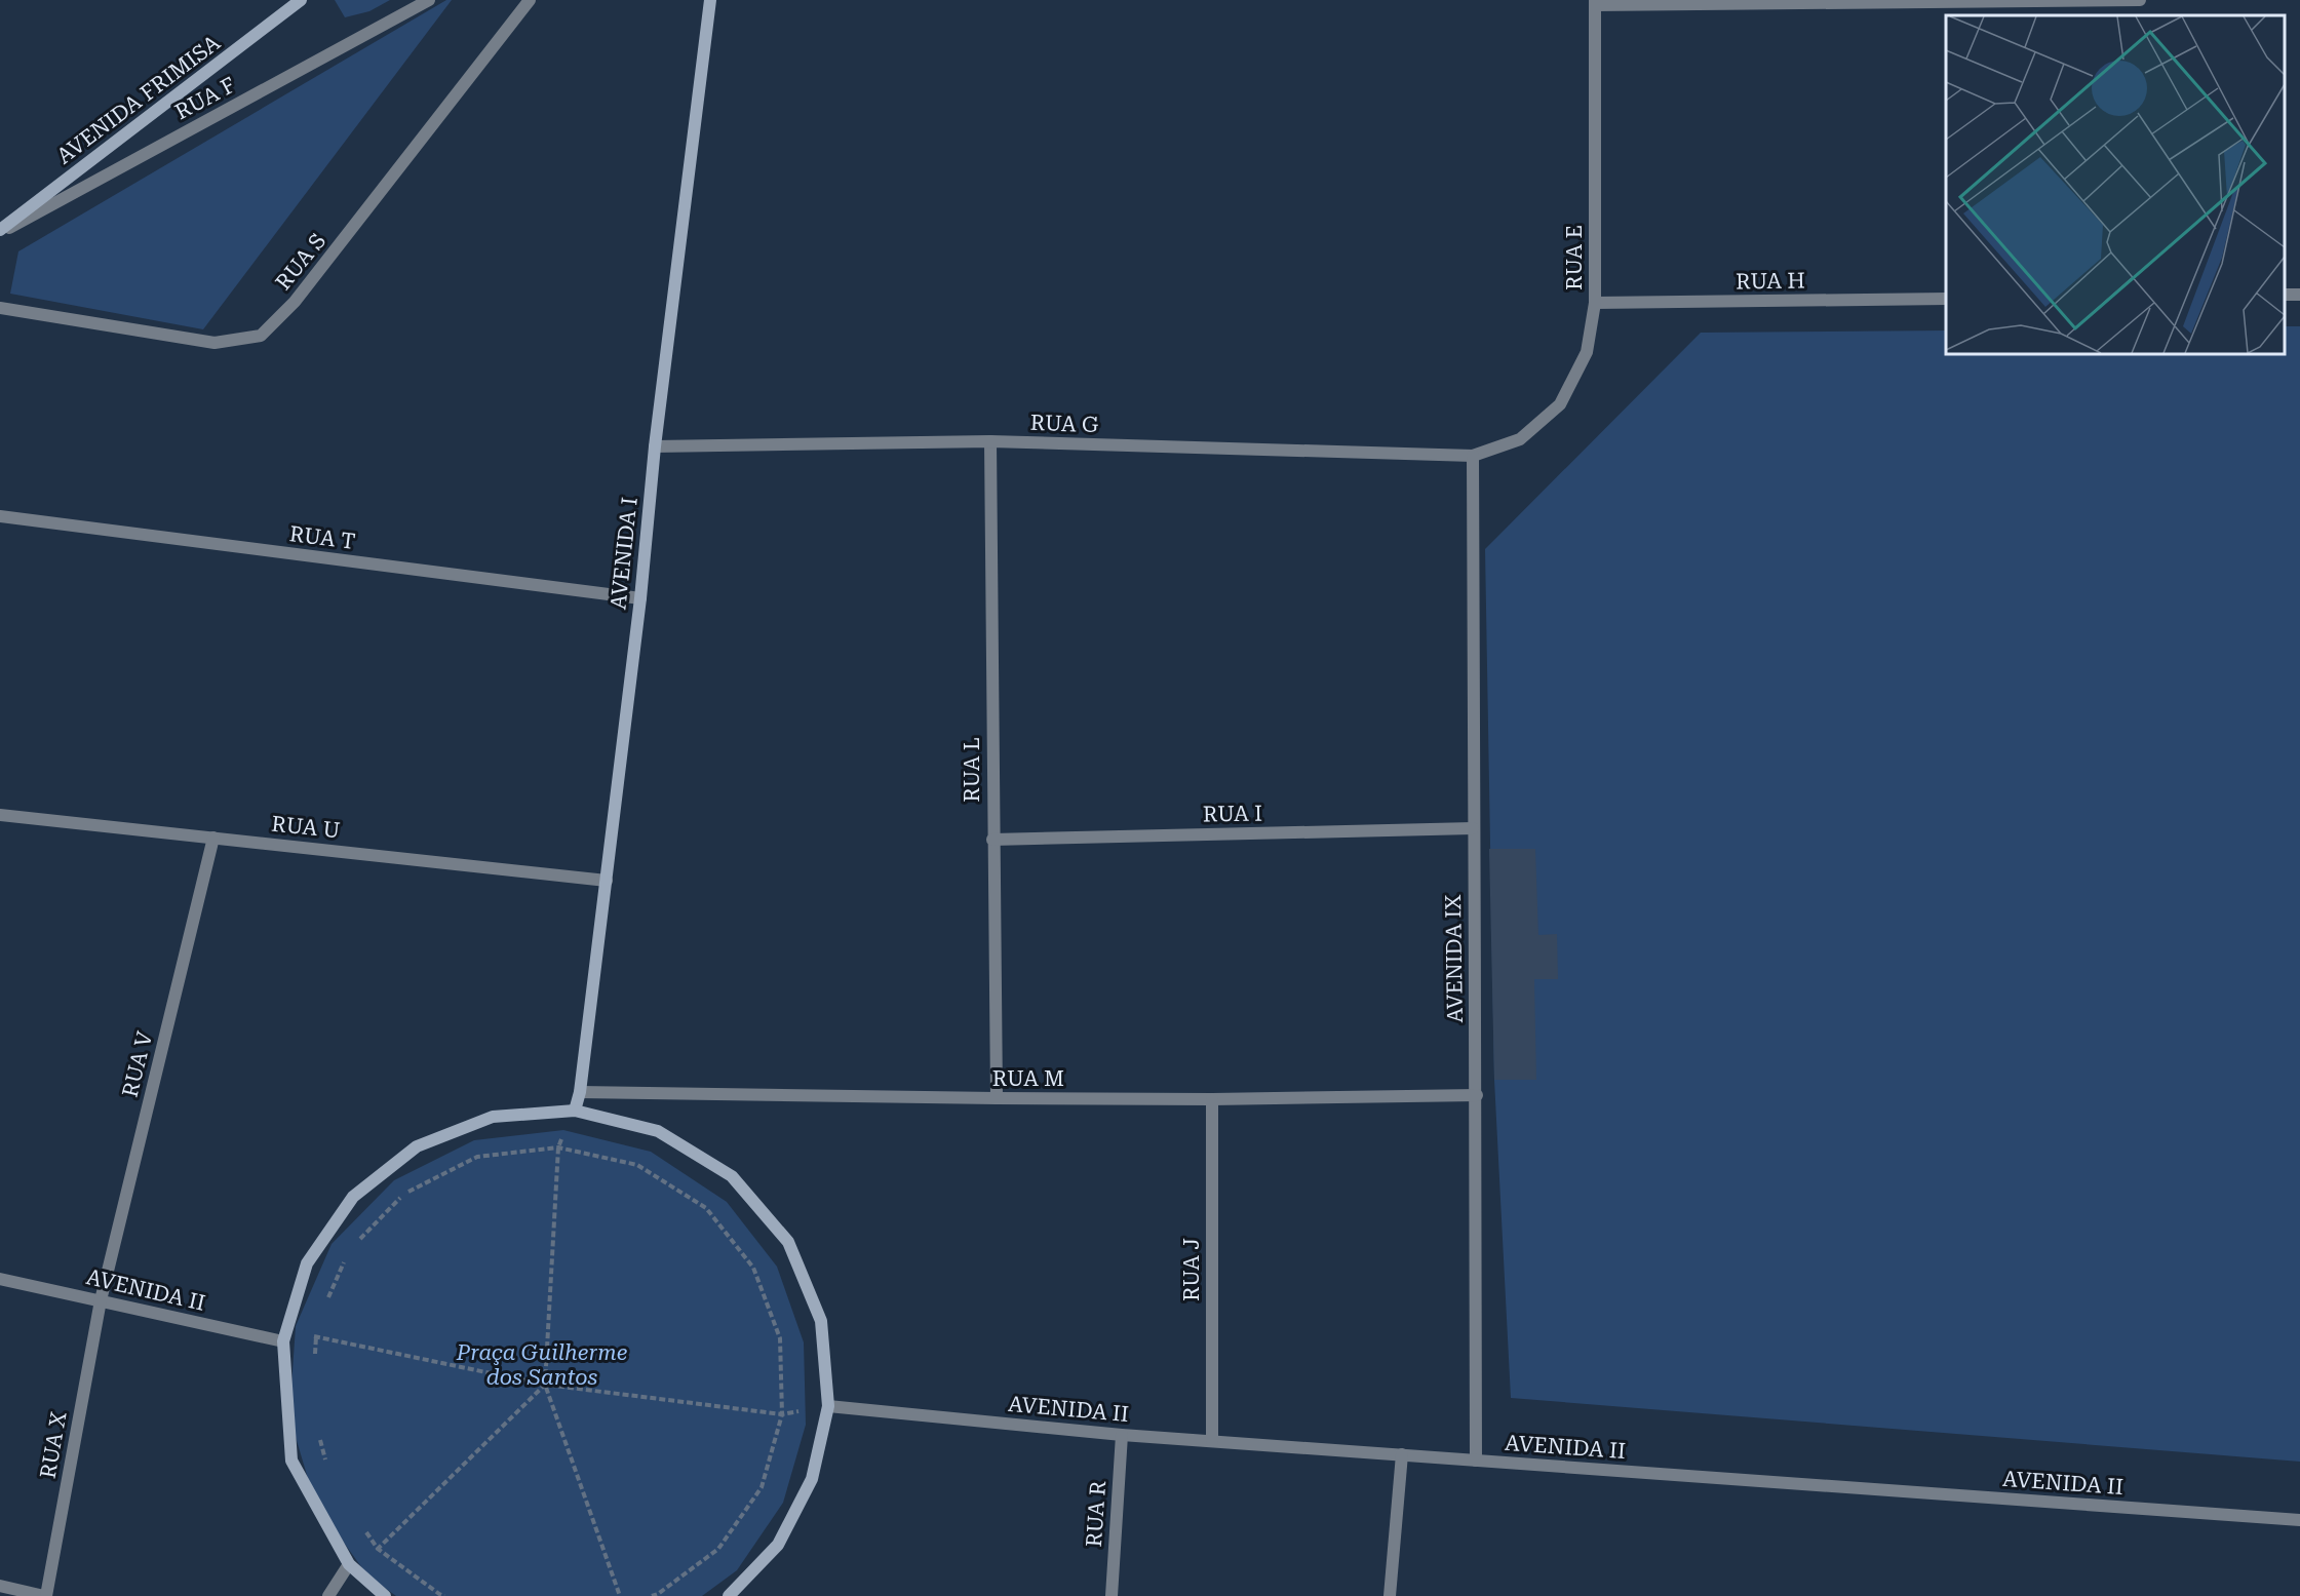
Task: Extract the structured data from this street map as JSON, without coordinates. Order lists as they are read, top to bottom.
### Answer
{
  "streets": {
    "street": [
      "RUA F",
      "AVENIDA FRIMISA",
      "RUA E",
      "RUA S",
      "RUA H",
      "RUA G",
      "RUA T",
      "AVENIDA I",
      "RUA L",
      "RUA I",
      "RUA U",
      "AVENIDA IX",
      "RUA V",
      "RUA M",
      "RUA J",
      "AVENIDA II",
      "RUA X",
      "RUA R"
    ]
  },
  "crossings": [
    ["RUA F", "AVENIDA FRIMISA"],
    ["RUA E", "RUA H"],
    ["RUA E", "RUA G"],
    ["RUA E", "AVENIDA IX"],
    ["RUA G", "AVENIDA I"],
    ["RUA G", "RUA L"],
    ["RUA G", "AVENIDA IX"],
    ["RUA T", "AVENIDA I"],
    ["AVENIDA I", "RUA U"],
    ["AVENIDA I", "RUA M"],
    ["RUA L", "RUA I"],
    ["RUA L", "RUA M"],
    ["RUA I", "AVENIDA IX"],
    ["RUA U", "RUA V"],
    ["AVENIDA IX", "RUA M"],
    ["AVENIDA IX", "AVENIDA II"],
    ["RUA V", "AVENIDA II"],
    ["RUA V", "RUA X"],
    ["RUA M", "RUA J"],
    ["RUA J", "AVENIDA II"],
    ["AVENIDA II", "RUA X"],
    ["AVENIDA II", "RUA R"]
  ],
  "parks": ["Praça Guilherme dos Santos"]
}
